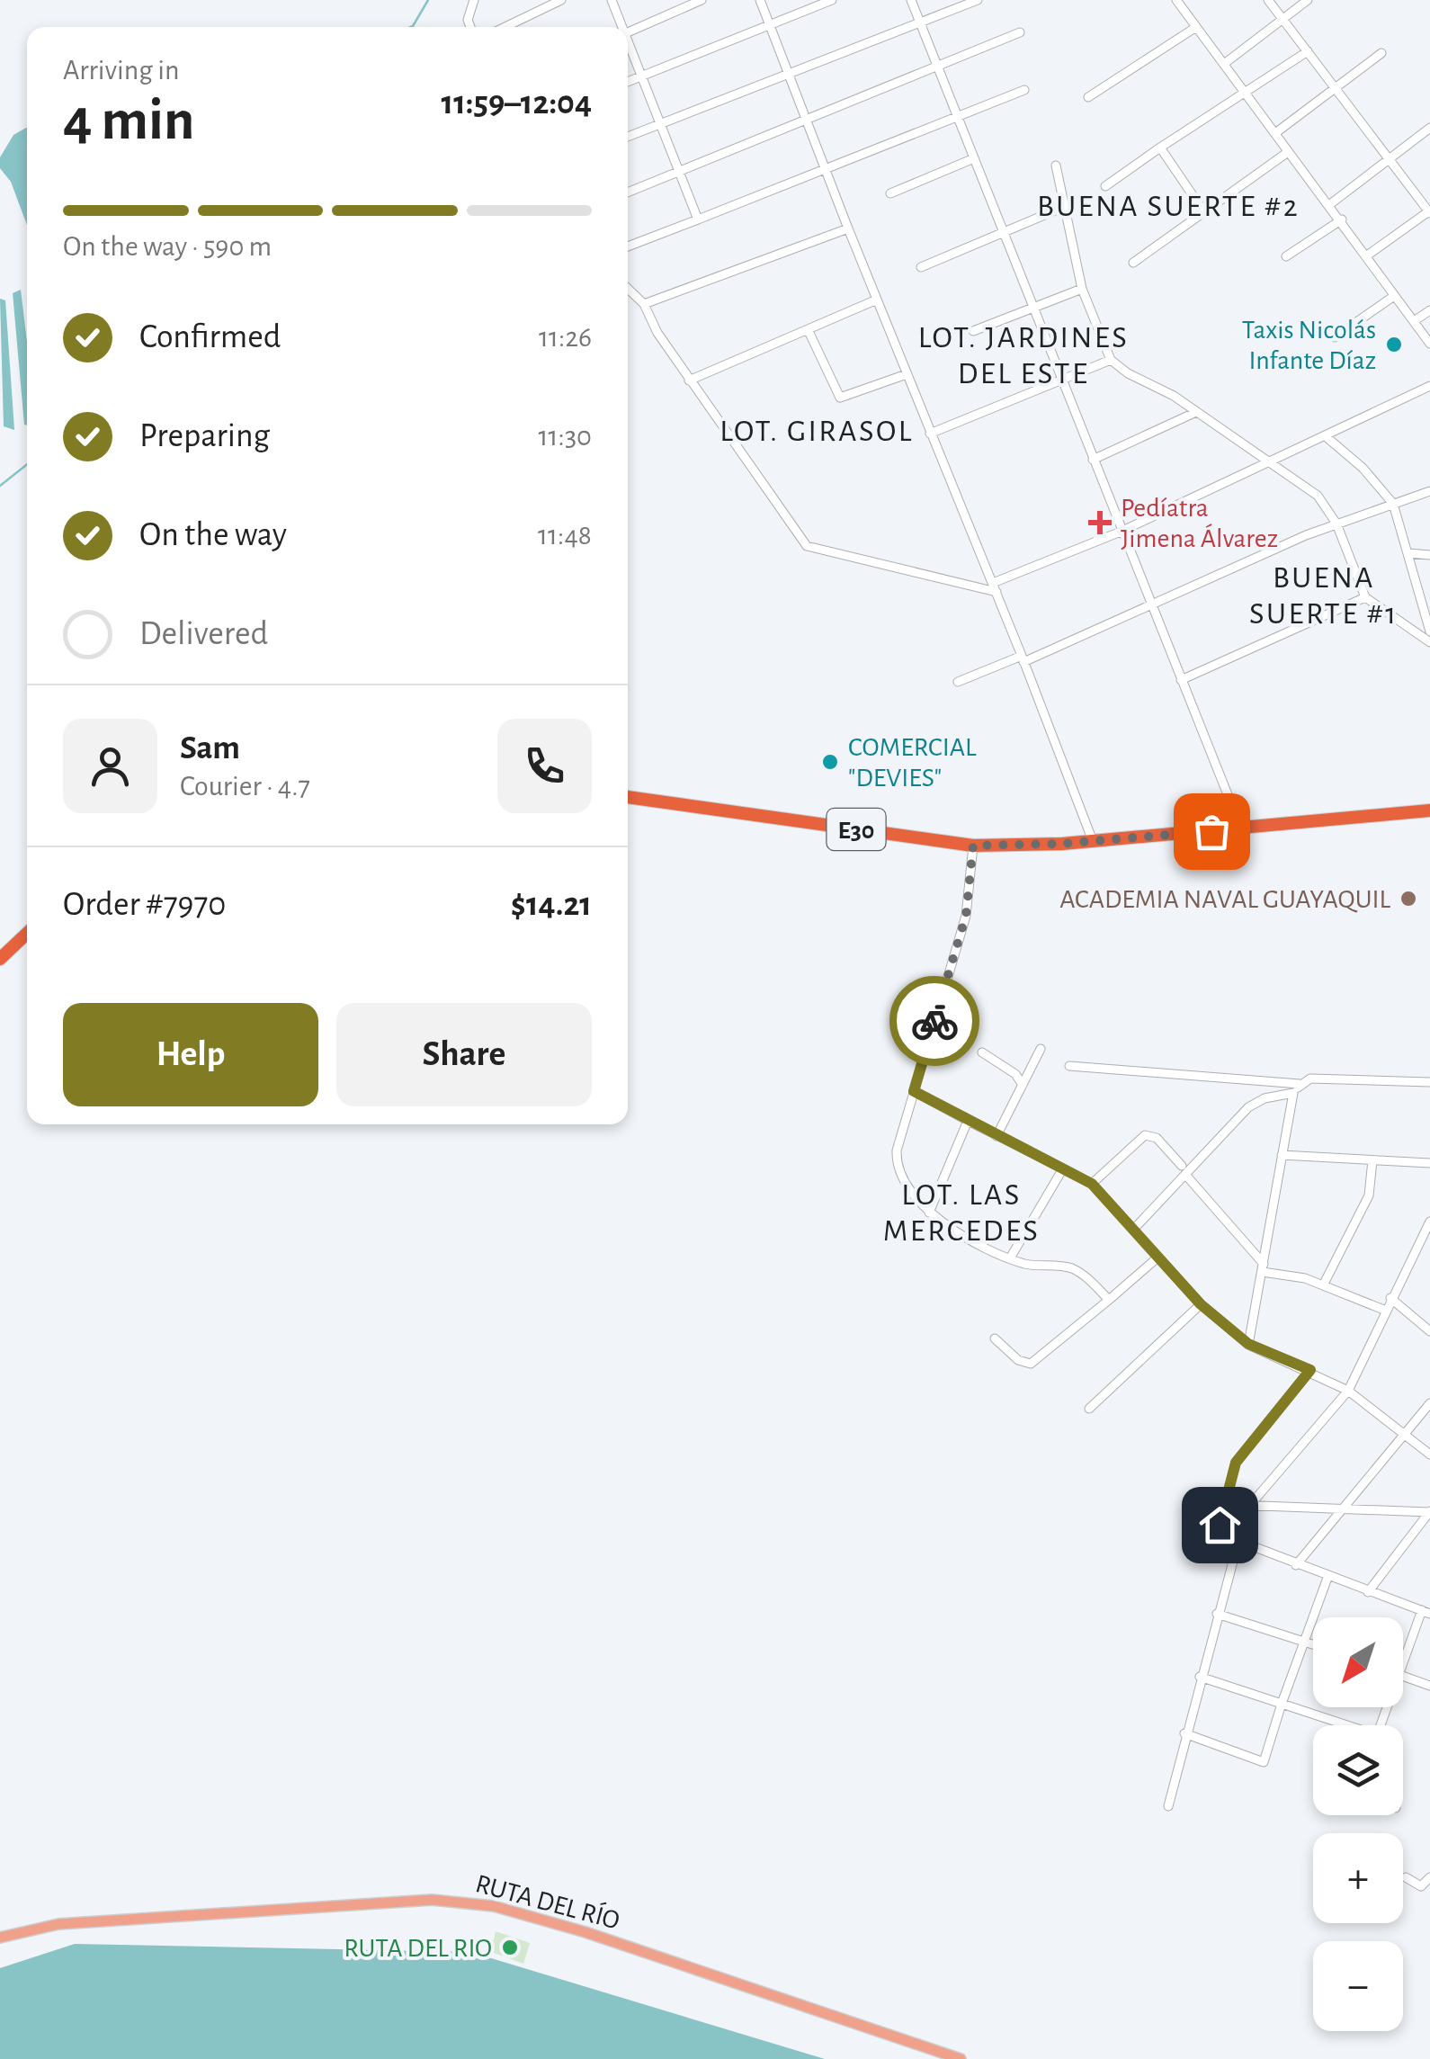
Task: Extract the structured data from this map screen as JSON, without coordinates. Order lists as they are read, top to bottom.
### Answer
{
  "streets": {
    "highway": ["E30"],
    "main road": ["RUTA DEL RÍO"]
  },
  "districts": [
    "BUENA SUERTE #2",
    "LOT. JARDINES DEL ESTE",
    "LOT. GIRASOL",
    "BUENA SUERTE #1",
    "LOT. LAS MERCEDES"
  ],
  "places": {
    "other": [
      "Taxis Nicolás Infante Díaz",
      "COMERCIAL \"DEVIES\"",
      "ACADEMIA NAVAL GUAYAQUIL",
      "RUTA DEL RIO"
    ],
    "health": ["Pedíatra Jimena Álvarez"]
  },
  "north": "bottom left",
  "page": {
    "heading": ["4 min", "Arriving in", "11:59–12:04"],
    "panel": [
      "Sam",
      "Courier · 4.7",
      "Order #7970",
      "$14.21"
    ],
    "bar": "On the way · 590 m",
    "list": [
      ["Confirmed", "11:26"],
      ["Preparing", "11:30"],
      ["On the way", "11:48"],
      "Delivered"
    ],
    "buttons": ["Help", "Share"],
    "map_buttons": ["+", "−"]
  }
}
